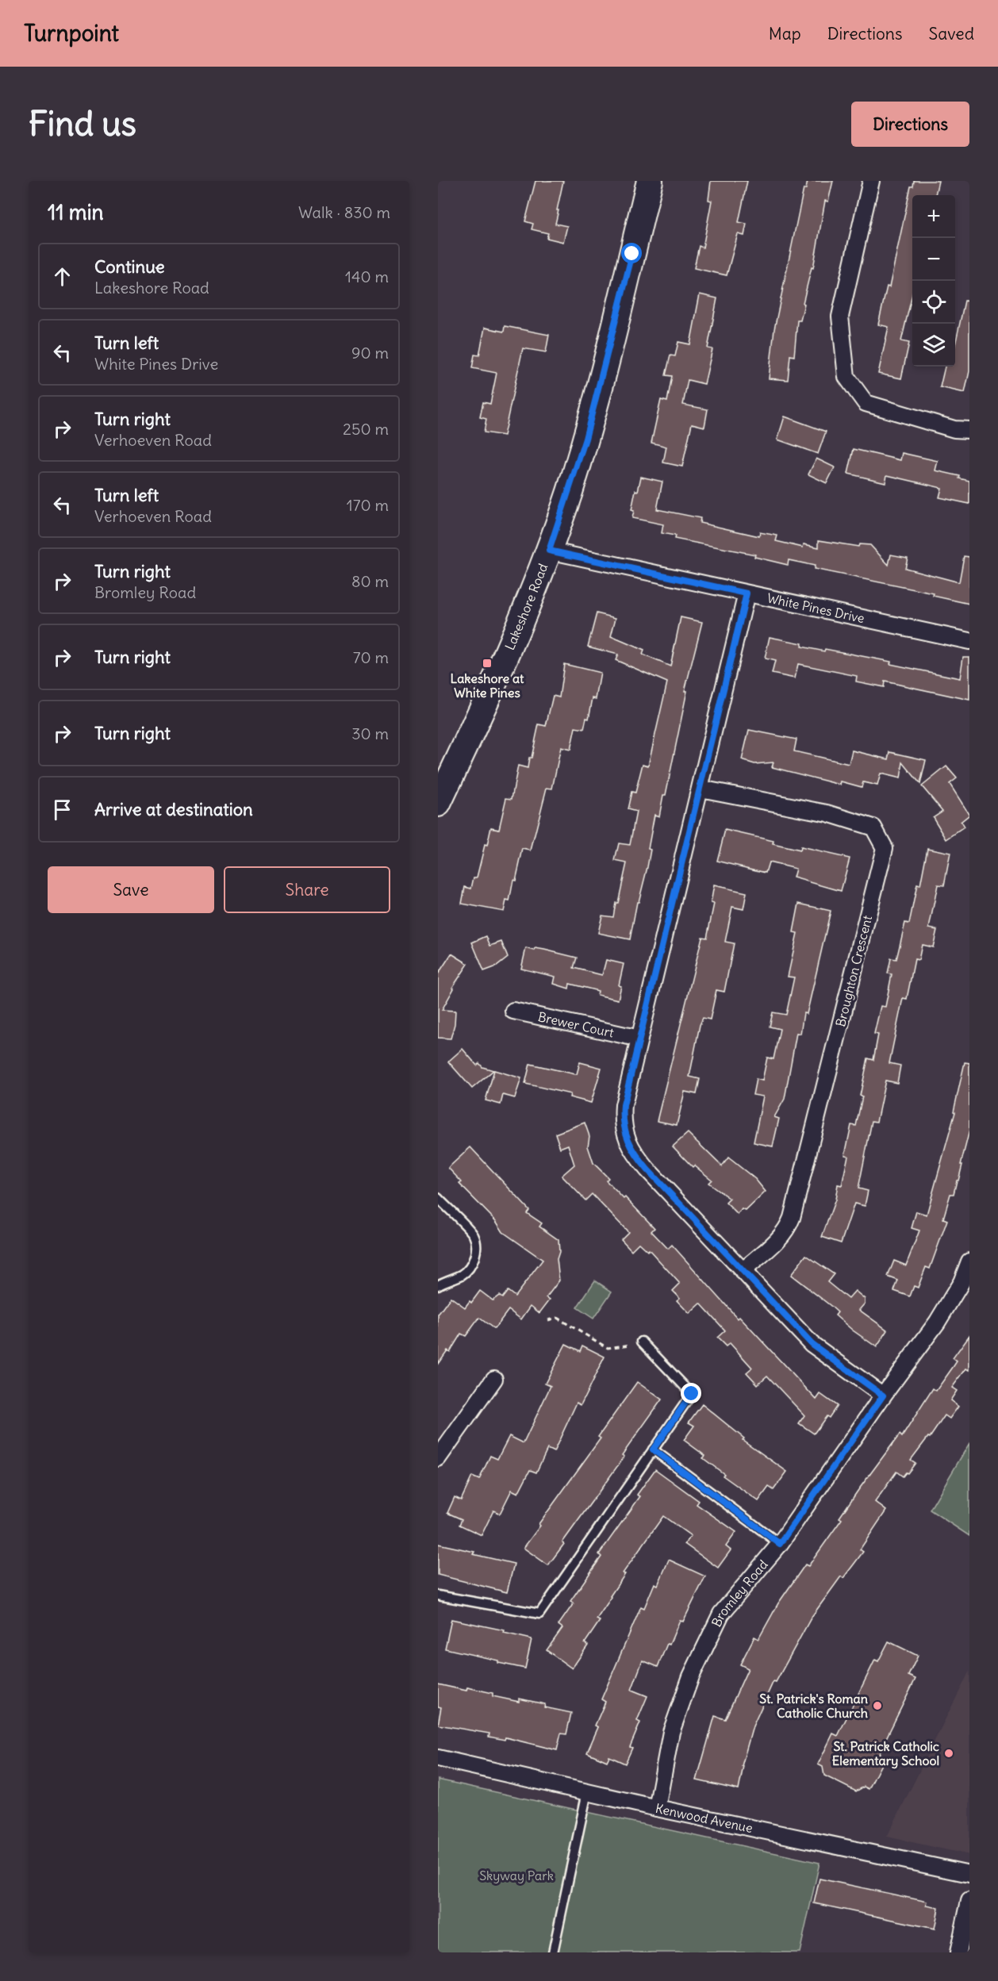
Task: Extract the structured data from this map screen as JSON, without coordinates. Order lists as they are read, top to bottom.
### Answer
{
  "streets": {
    "main road": ["Lakeshore Road"],
    "street": [
      "White Pines Drive",
      "Broughton Crescent",
      "Brewer Court",
      "Bromley Road",
      "Kenwood Avenue"
    ]
  },
  "crossings": [
    ["Lakeshore Road", "White Pines Drive"],
    ["Bromley Road", "Kenwood Avenue"]
  ],
  "parks": ["Skyway Park"],
  "places": {
    "transit": ["Lakeshore at White Pines"],
    "other": ["St. Patrick's Roman Catholic Church", "St. Patrick Catholic Elementary School"]
  },
  "page": {
    "header": "Turnpoint",
    "nav": ["Map", "Directions", "Saved"],
    "buttons": [
      "Directions",
      ["Save", "Share"]
    ],
    "title": "Find us",
    "heading": ["11 min", "Walk · 830 m"],
    "map_buttons": ["+", "−"],
    "list": [
      ["Continue", "Lakeshore Road", "140 m"],
      ["Turn left", "White Pines Drive", "90 m"],
      ["Turn right", "Verhoeven Road", "250 m"],
      ["Turn left", "Verhoeven Road", "170 m"],
      ["Turn right", "Bromley Road", "80 m"],
      ["Turn right", "70 m"],
      ["Turn right", "30 m"],
      "Arrive at destination"
    ]
  }
}
